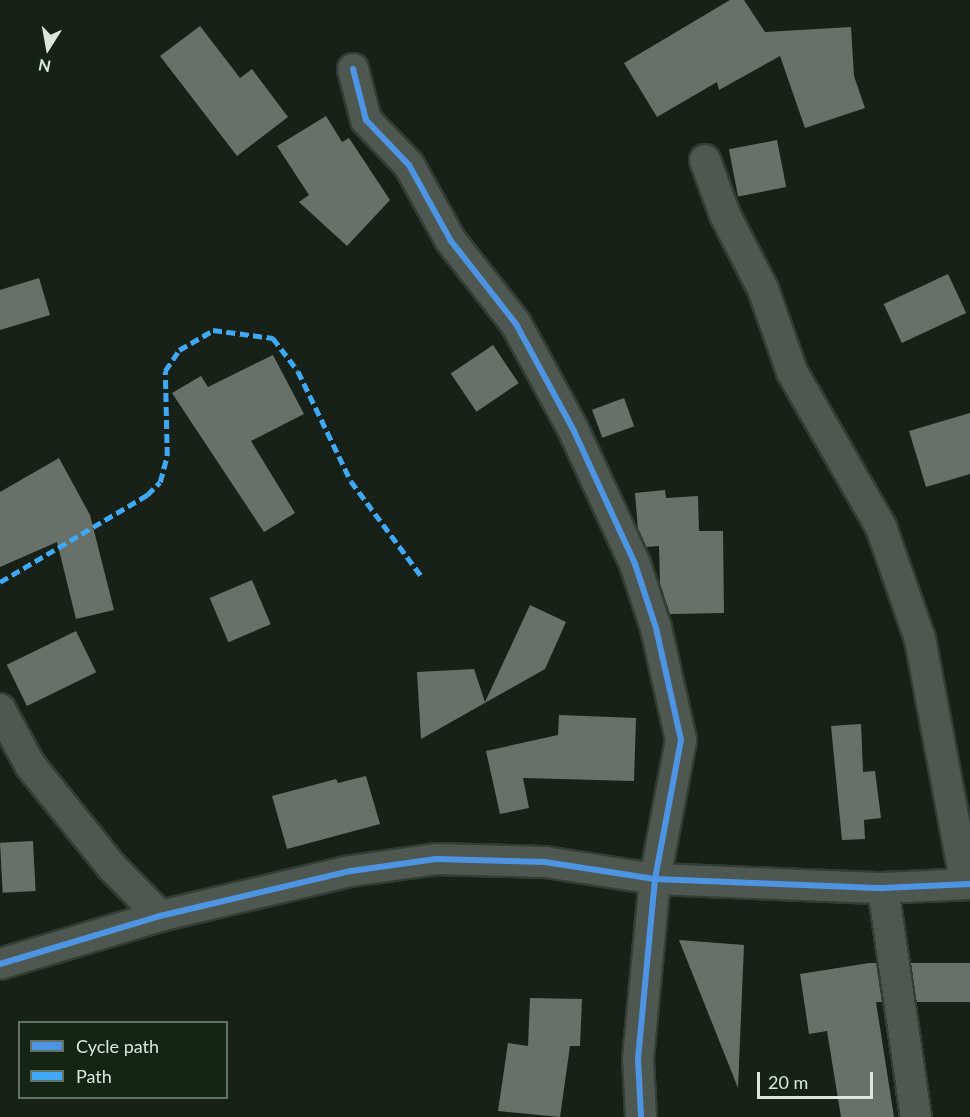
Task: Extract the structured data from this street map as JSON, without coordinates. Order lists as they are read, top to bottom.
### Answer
{
  "legend": ["Cycle path", "Path"],
  "scale_bar": "20 m",
  "north": "bottom"
}
